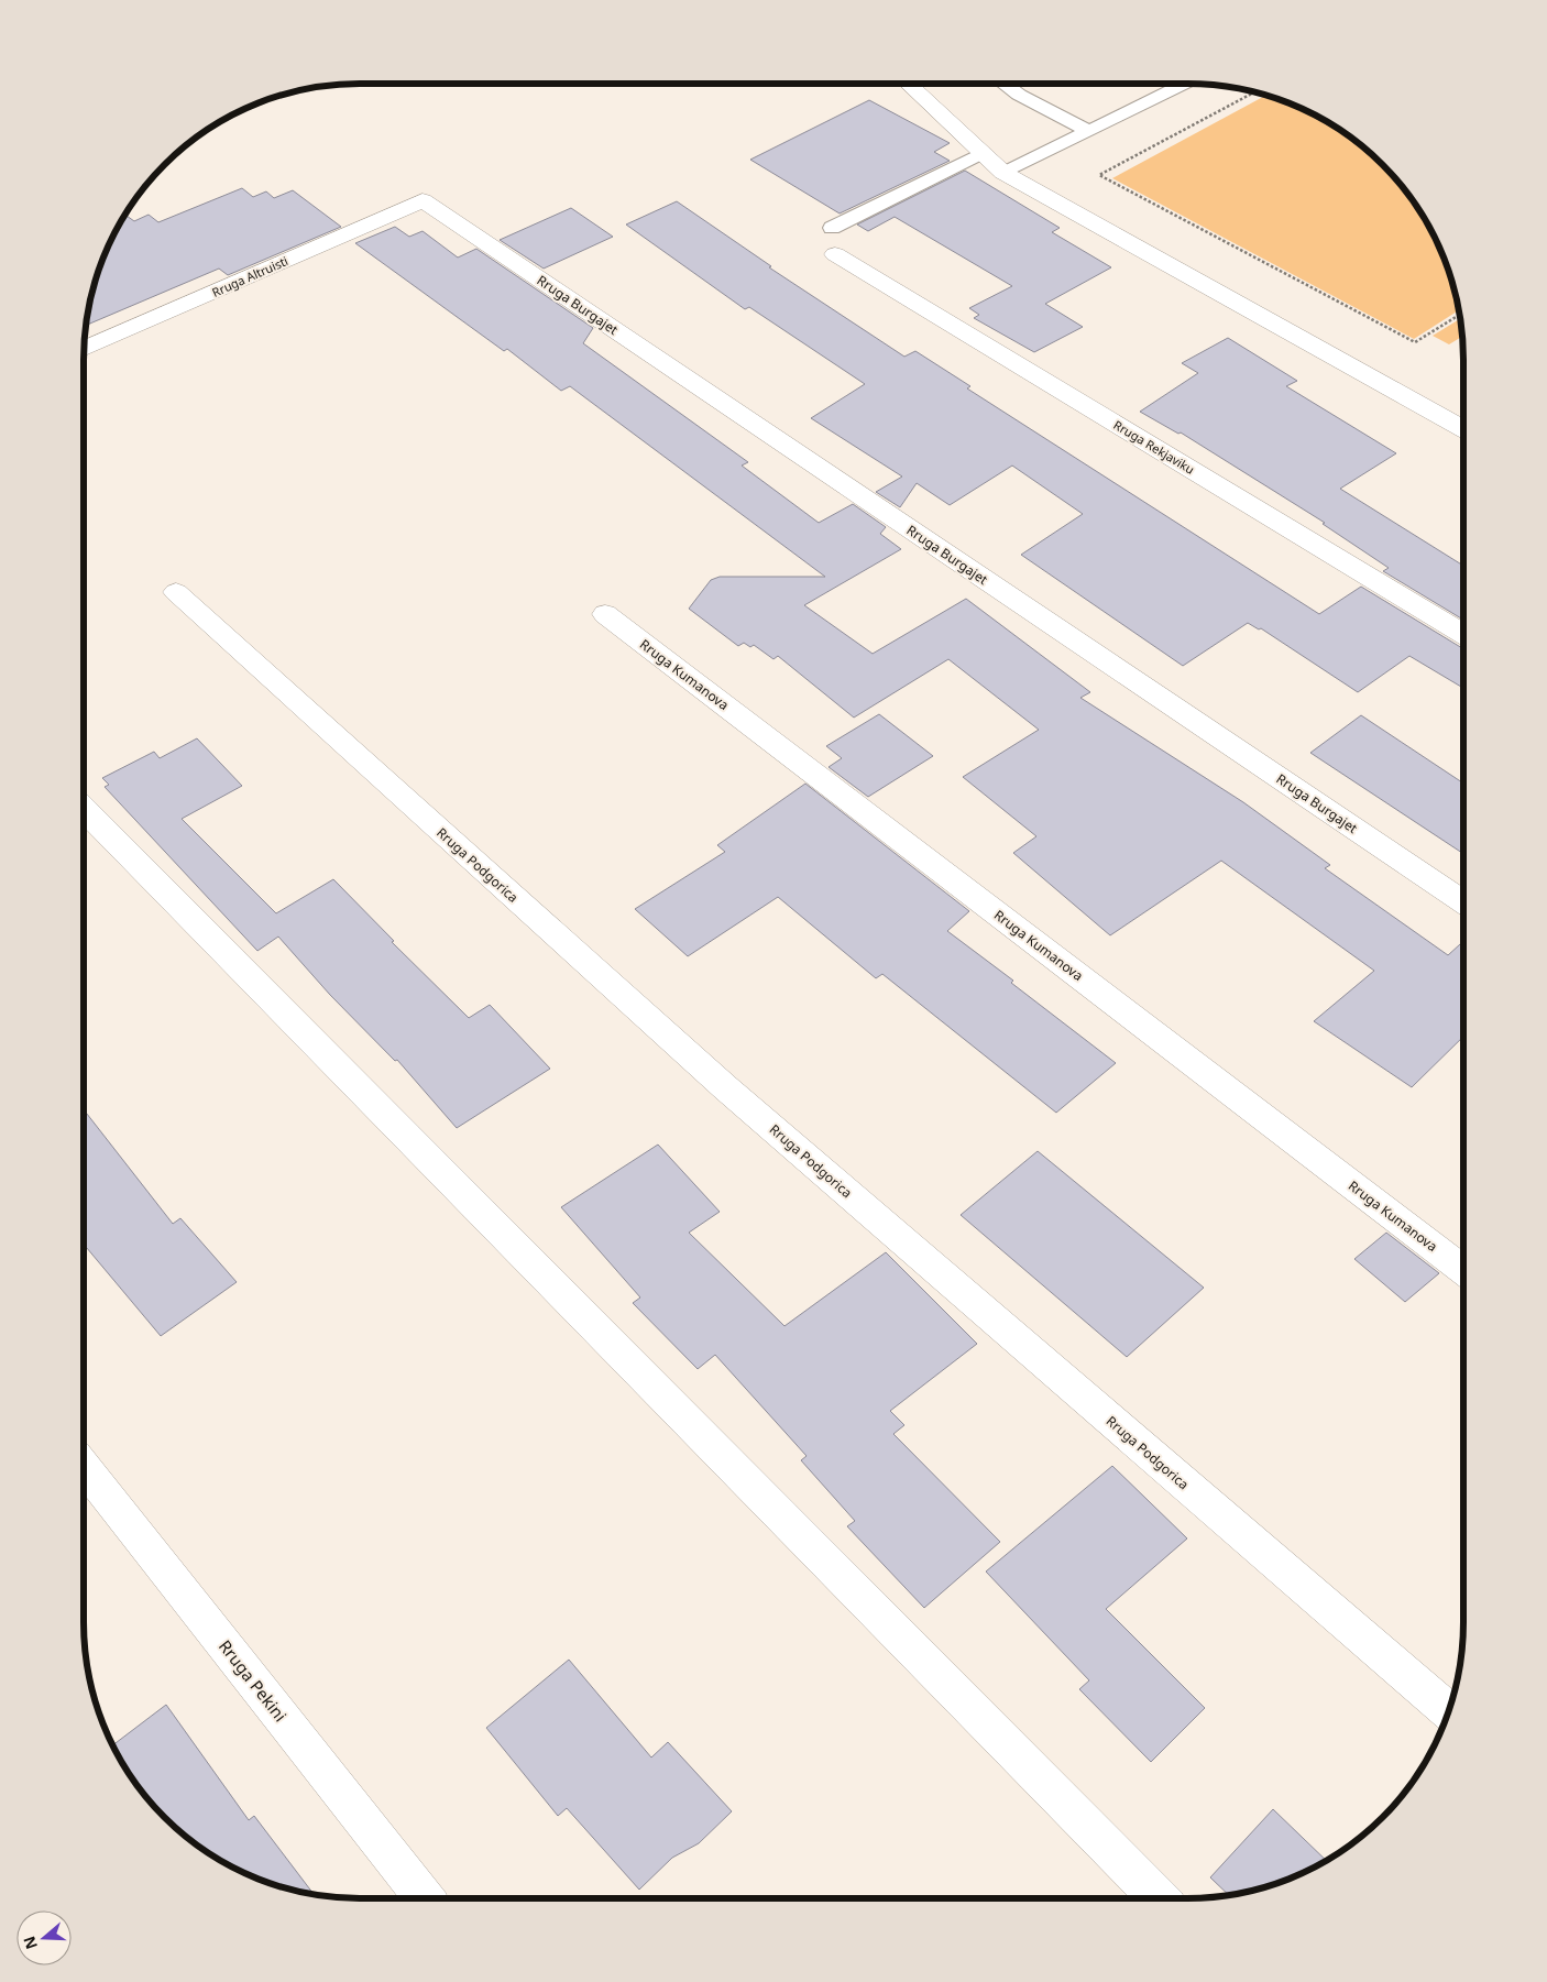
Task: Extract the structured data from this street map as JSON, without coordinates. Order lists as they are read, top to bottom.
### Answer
{
  "streets": {
    "street": [
      "Rruga Altruisti",
      "Rruga Burgajet",
      "Rruga Rekjaviku",
      "Rruga Kumanova",
      "Rruga Podgorica",
      "Rruga Pekini"
    ]
  },
  "crossings": [
    ["Rruga Altruisti", "Rruga Burgajet"]
  ],
  "north": "left"
}
